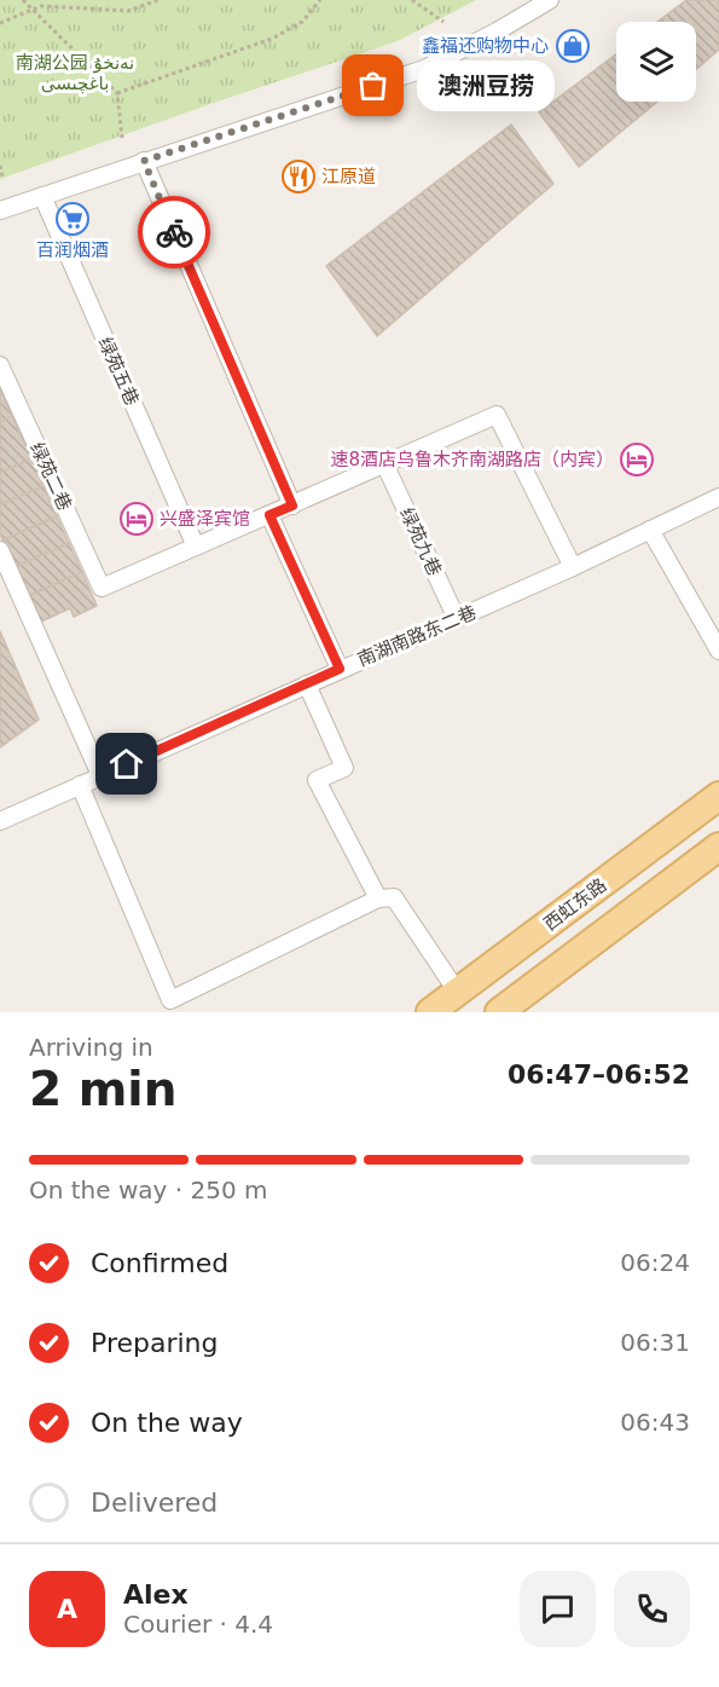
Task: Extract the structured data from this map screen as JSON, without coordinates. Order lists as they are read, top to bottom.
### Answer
{
  "streets": {
    "main road": ["西虹东路"],
    "street": [
      "绿苑五巷",
      "绿苑二巷",
      "绿苑九巷",
      "南湖南路东二巷"
    ]
  },
  "crossings": [
    ["绿苑五巷", "绿苑二巷"],
    ["绿苑九巷", "南湖南路东二巷"]
  ],
  "parks": ["南湖公园 نەنخۇ باغچىسى"],
  "places": {
    "shop": ["鑫福还购物中心"],
    "other": ["澳洲豆捞"],
    "restaurant": ["江原道"],
    "supermarket": ["百润烟酒"],
    "hotel": ["速8酒店乌鲁木齐南湖路店（内宾）", "兴盛泽宾馆"]
  },
  "page": {
    "bubble": "澳洲豆捞",
    "heading": ["2 min", "Arriving in", "06:47–06:52"],
    "panel": ["Alex", "Courier · 4.4"],
    "bar": "On the way · 250 m",
    "list": [
      ["Confirmed", "06:24"],
      ["Preparing", "06:31"],
      ["On the way", "06:43"],
      "Delivered"
    ],
    "round": "A"
  }
}
